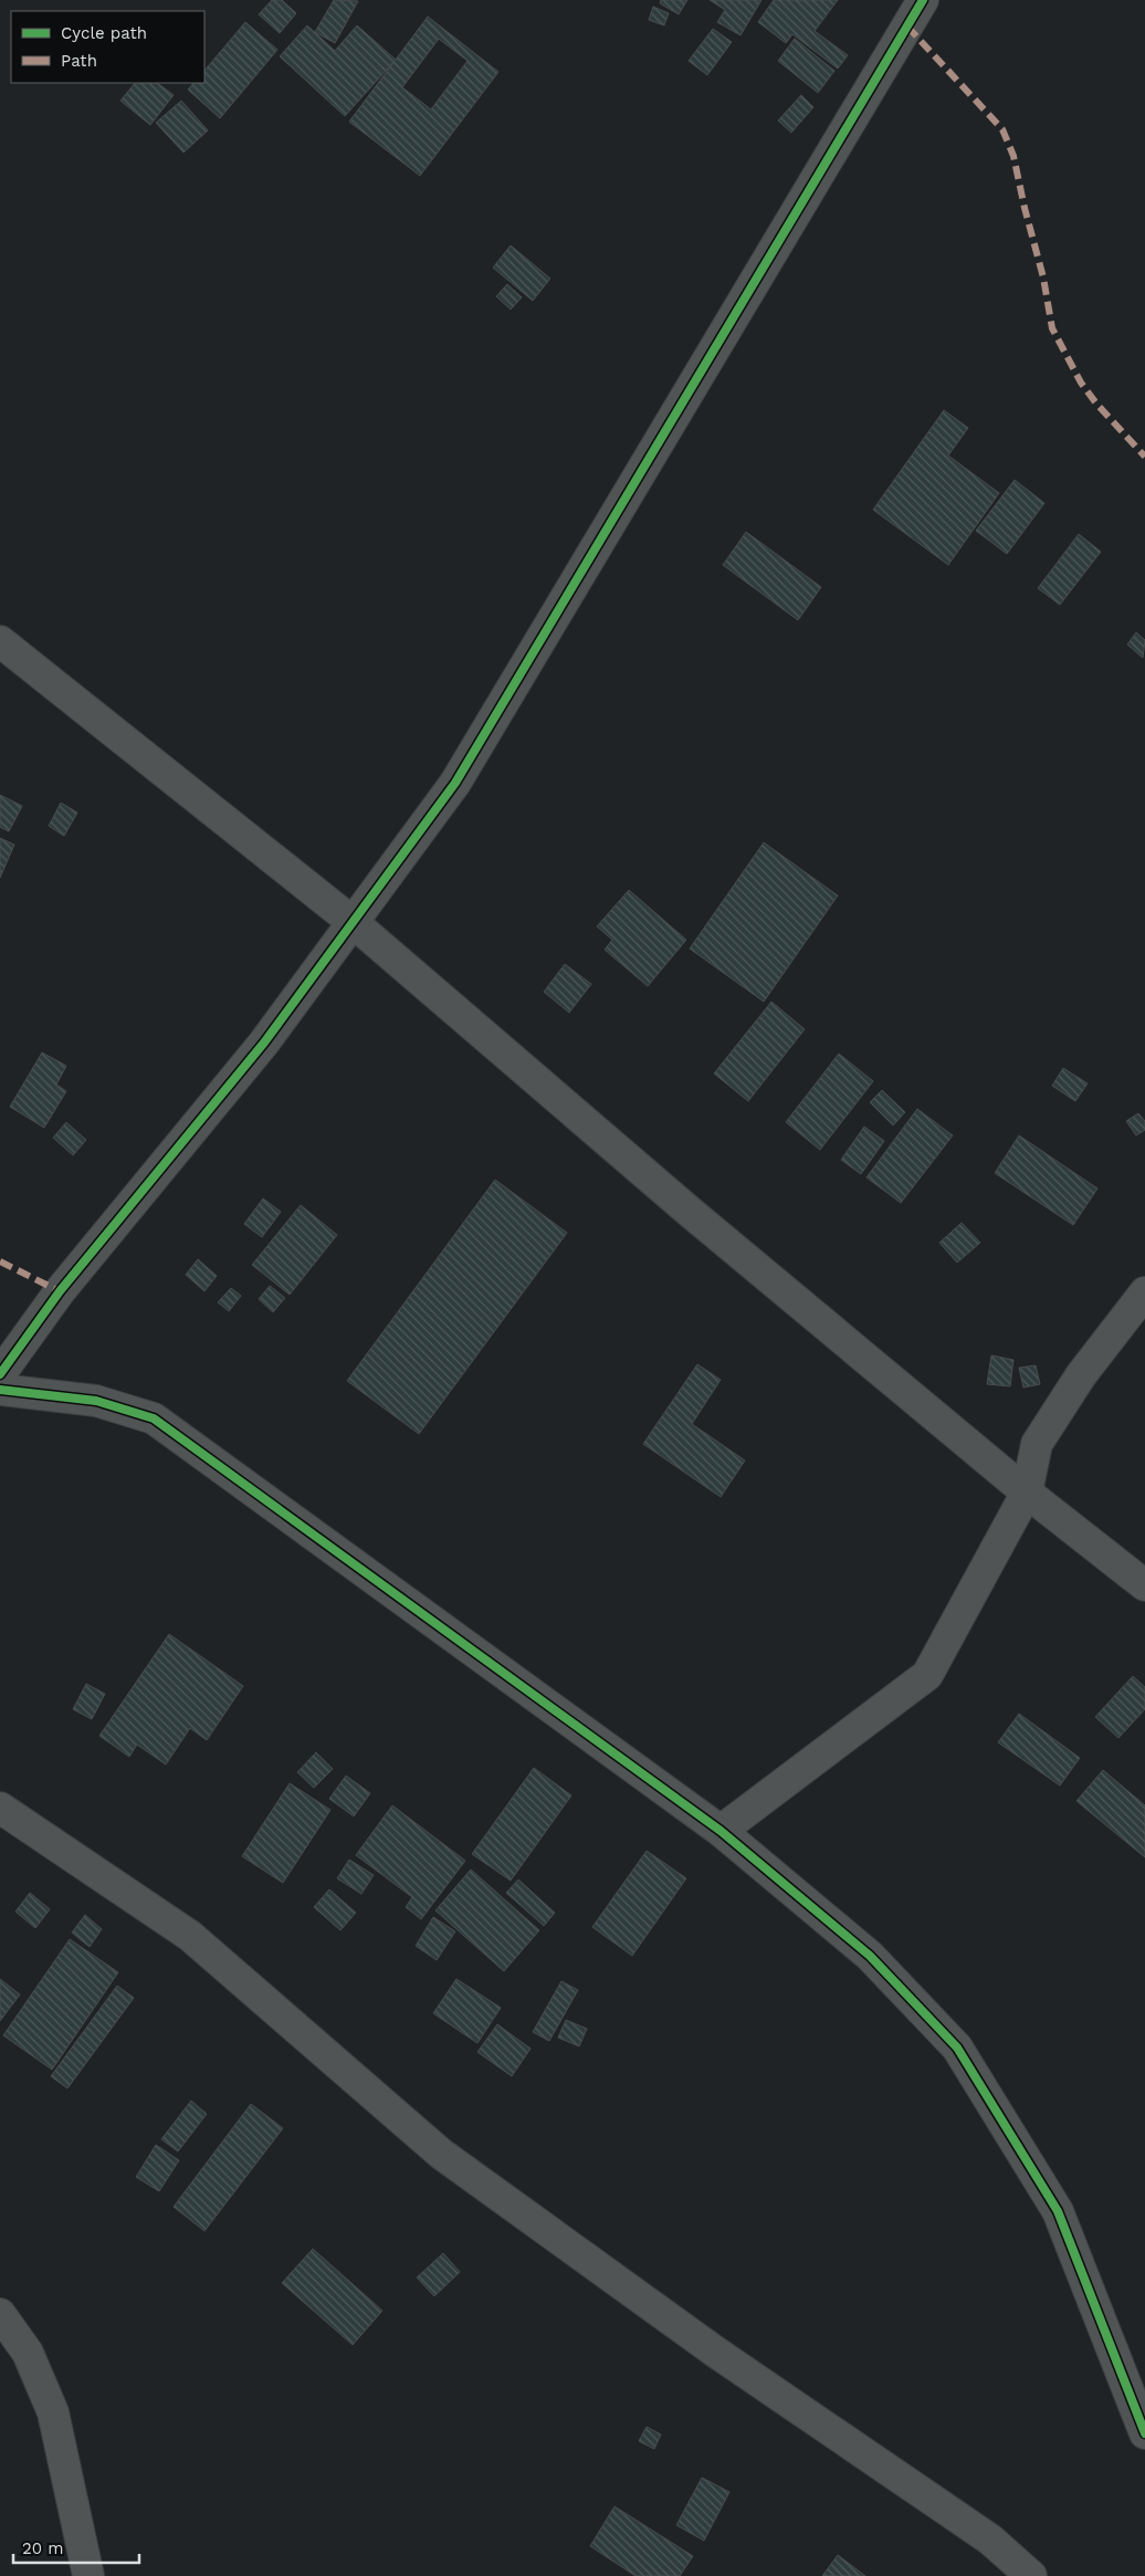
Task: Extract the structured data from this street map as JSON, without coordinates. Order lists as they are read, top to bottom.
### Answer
{
  "legend": ["Cycle path", "Path"],
  "scale_bar": "20 m"
}
